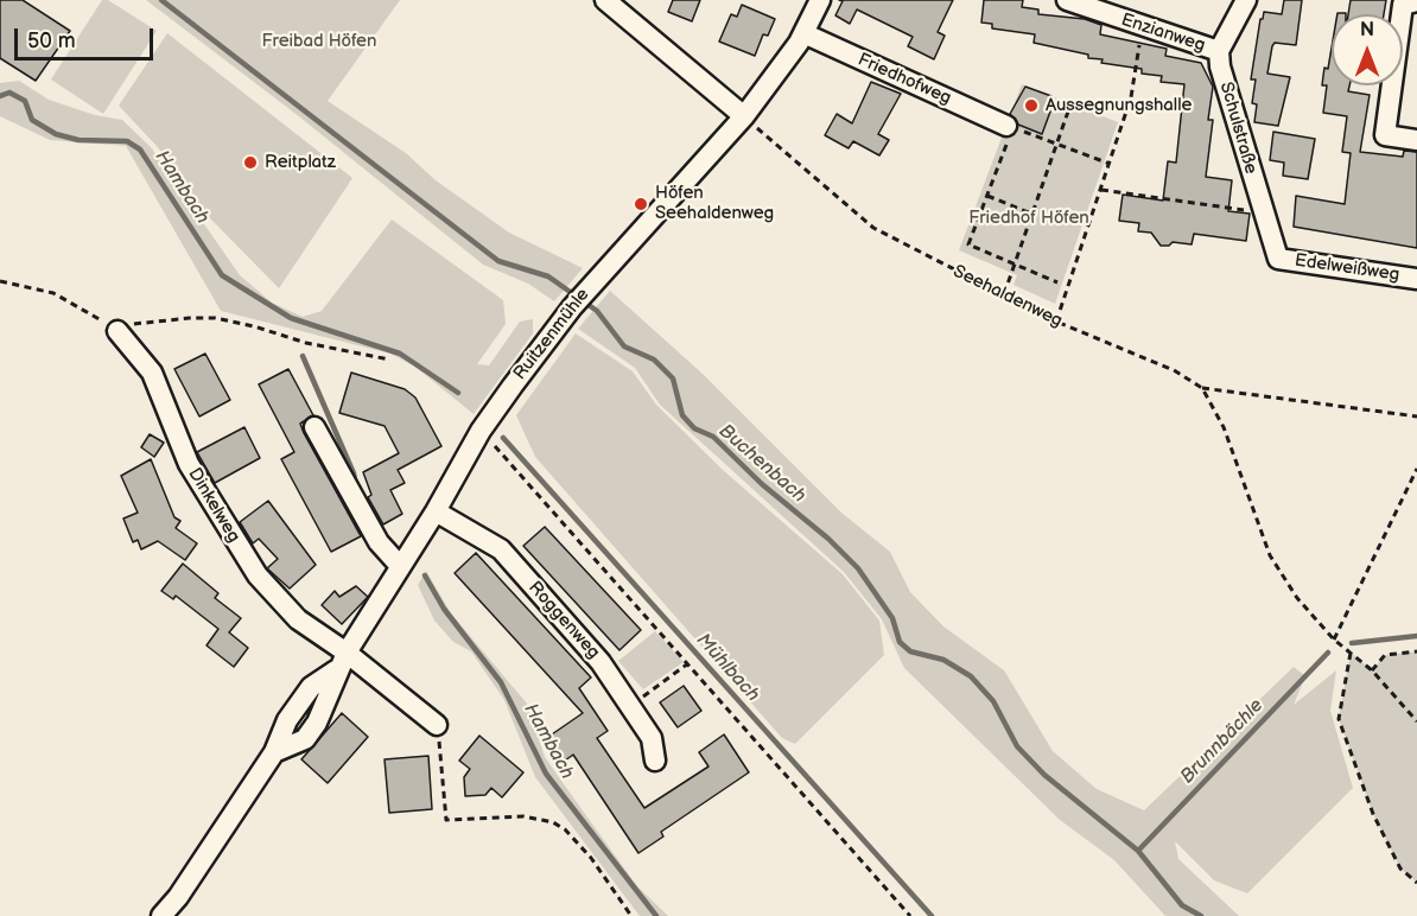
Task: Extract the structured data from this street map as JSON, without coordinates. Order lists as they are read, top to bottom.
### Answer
{
  "streets": {
    "street": [
      "Enzianweg",
      "Friedhofweg",
      "Schulstraße",
      "Edelweißweg",
      "Ruitzenmühle",
      "Dinkelweg",
      "Roggenweg"
    ],
    "path": ["Seehaldenweg"]
  },
  "crossings": [
    ["Enzianweg", "Schulstraße"],
    ["Friedhofweg", "Ruitzenmühle"],
    ["Schulstraße", "Edelweißweg"],
    ["Seehaldenweg", "Ruitzenmühle"],
    ["Ruitzenmühle", "Dinkelweg"],
    ["Ruitzenmühle", "Roggenweg"]
  ],
  "water": [
    "Hambach",
    "Buchenbach",
    "Mühlbach",
    "Brunnbächle"
  ],
  "parks": ["Freibad Höfen", "Friedhof Höfen"],
  "places": ["Aussegnungshalle", "Reitplatz", "Höfen Seehaldenweg"],
  "scale_bar": "50 m",
  "north": "top"
}
